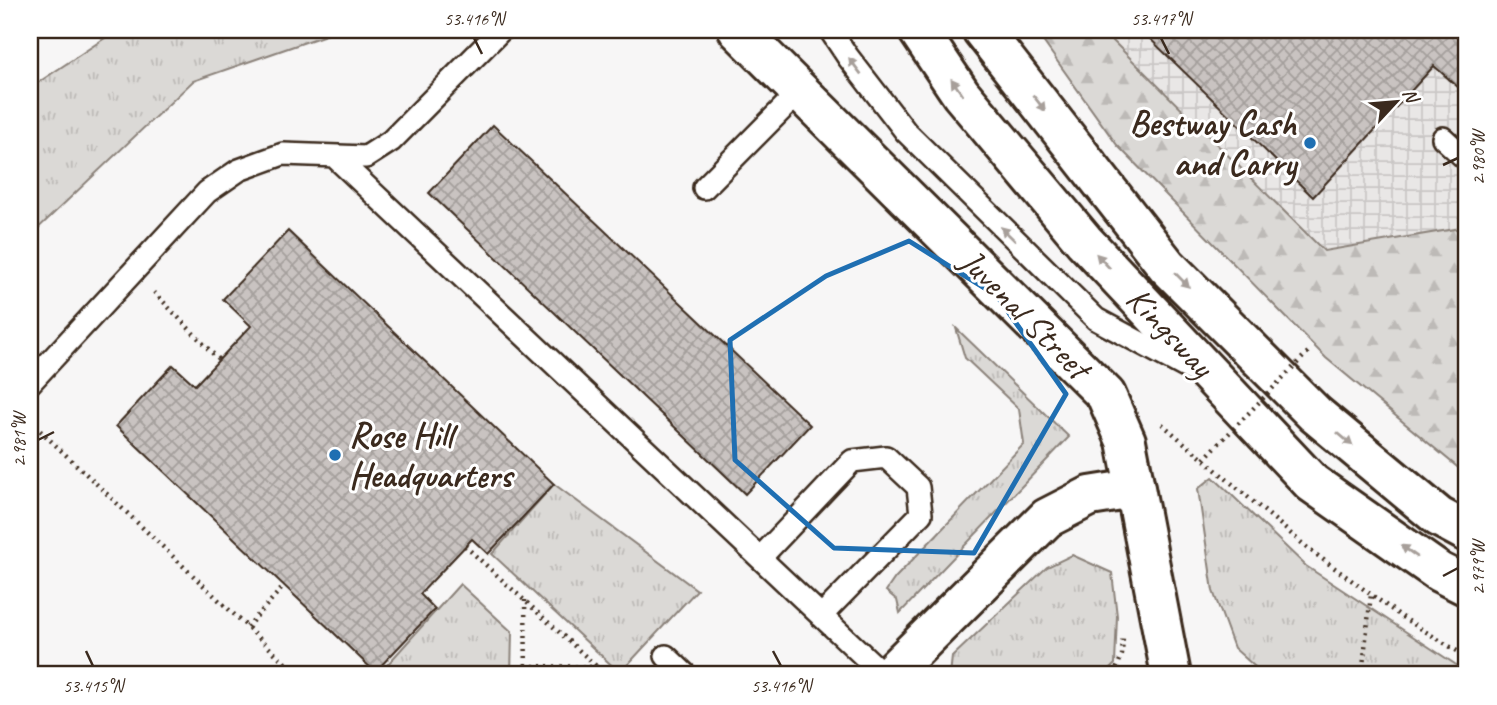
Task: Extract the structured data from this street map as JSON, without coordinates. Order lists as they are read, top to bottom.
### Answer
{
  "streets": {
    "main road": ["Juvenal Street", "Kingsway"]
  },
  "places": ["Bestway Cash and Carry", "Rose Hill Headquarters"],
  "north": "top right",
  "coordinates": [
    "53.416°N",
    "53.417°N",
    "2.980°W",
    "2.981°W",
    "2.979°W",
    "53.415°N"
  ]
}
